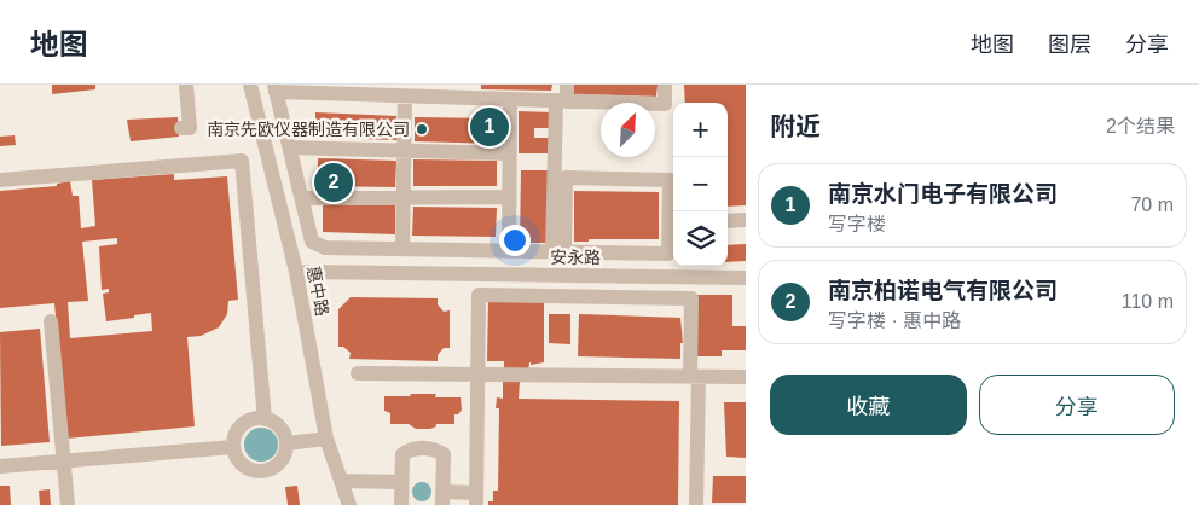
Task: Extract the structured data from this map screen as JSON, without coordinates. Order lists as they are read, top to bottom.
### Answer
{
  "streets": {
    "street": ["安永路", "惠中路"]
  },
  "crossings": [
    ["安永路", "惠中路"]
  ],
  "places": ["南京先欧仪器制造有限公司"],
  "north": "top right",
  "page": {
    "header": "地图",
    "nav": ["地图", "图层", "分享"],
    "heading": ["附近", "2个结果"],
    "map_buttons": ["+", "−"],
    "pins": ["1", "2"],
    "list": [
      {
        "mark": "1",
        "name": "南京水门电子有限公司",
        "note": "写字楼",
        "value": "70 m"
      },
      {
        "mark": "2",
        "name": "南京柏诺电气有限公司",
        "note": "写字楼 · 惠中路",
        "value": "110 m"
      }
    ],
    "buttons": ["收藏", "分享"]
  }
}
